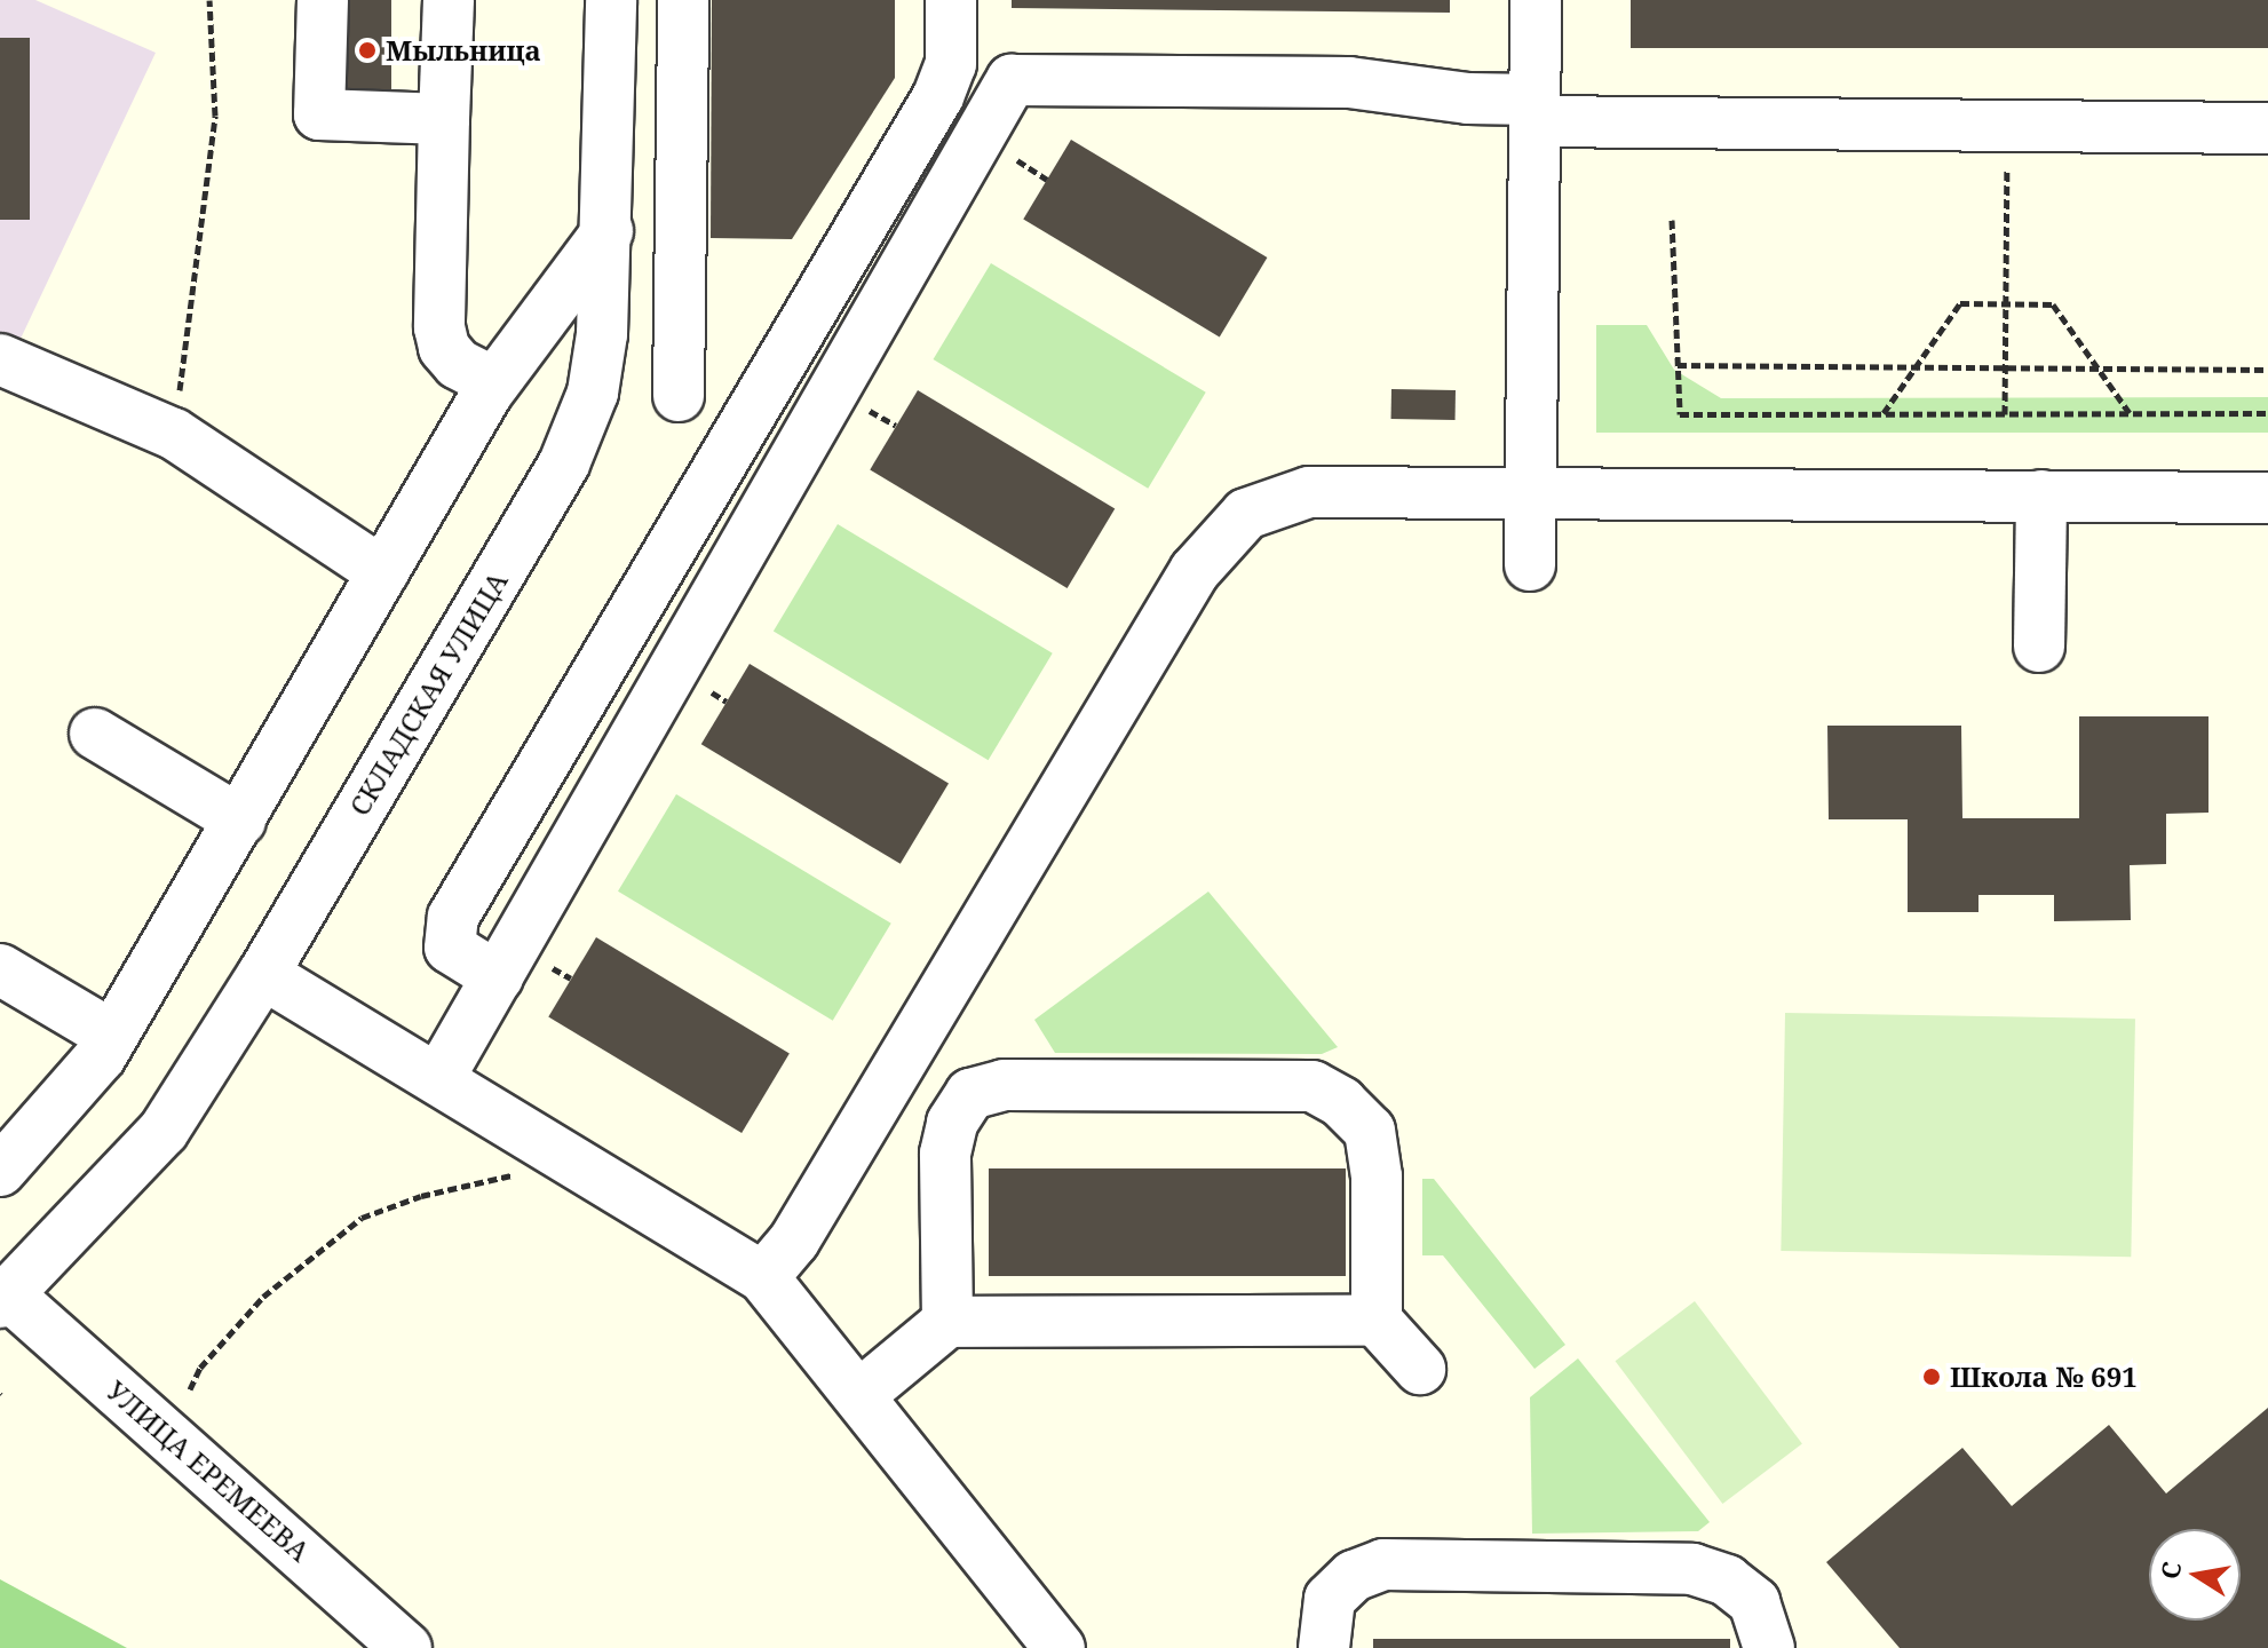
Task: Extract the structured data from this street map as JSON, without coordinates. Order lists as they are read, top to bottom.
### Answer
{
  "streets": {
    "street": ["СКЛАДСКАЯ УЛИЦА", "УЛИЦА ЕРЕМЕЕВА"]
  },
  "crossings": [
    ["СКЛАДСКАЯ УЛИЦА", "УЛИЦА ЕРЕМЕЕВА"]
  ],
  "places": ["Мыльница", "Школа № 691"],
  "north": "left"
}
